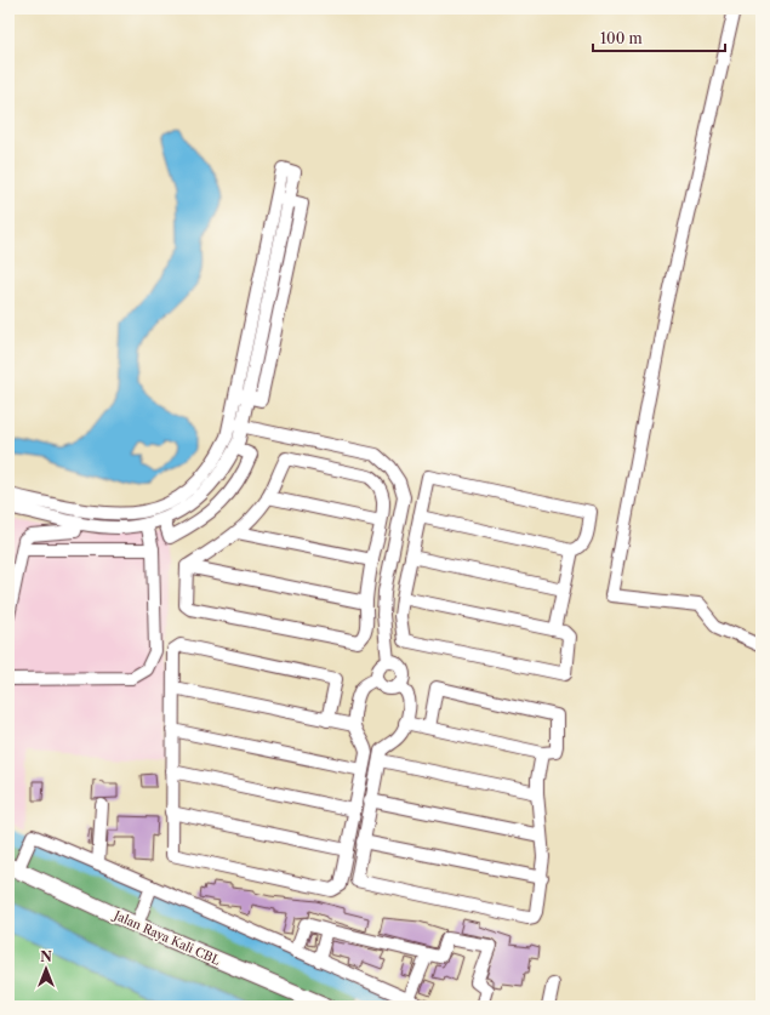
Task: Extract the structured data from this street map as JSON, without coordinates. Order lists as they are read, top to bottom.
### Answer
{
  "streets": {
    "main road": ["Jalan Raya Kali CBL"]
  },
  "scale_bar": "100 m",
  "north": "top"
}
